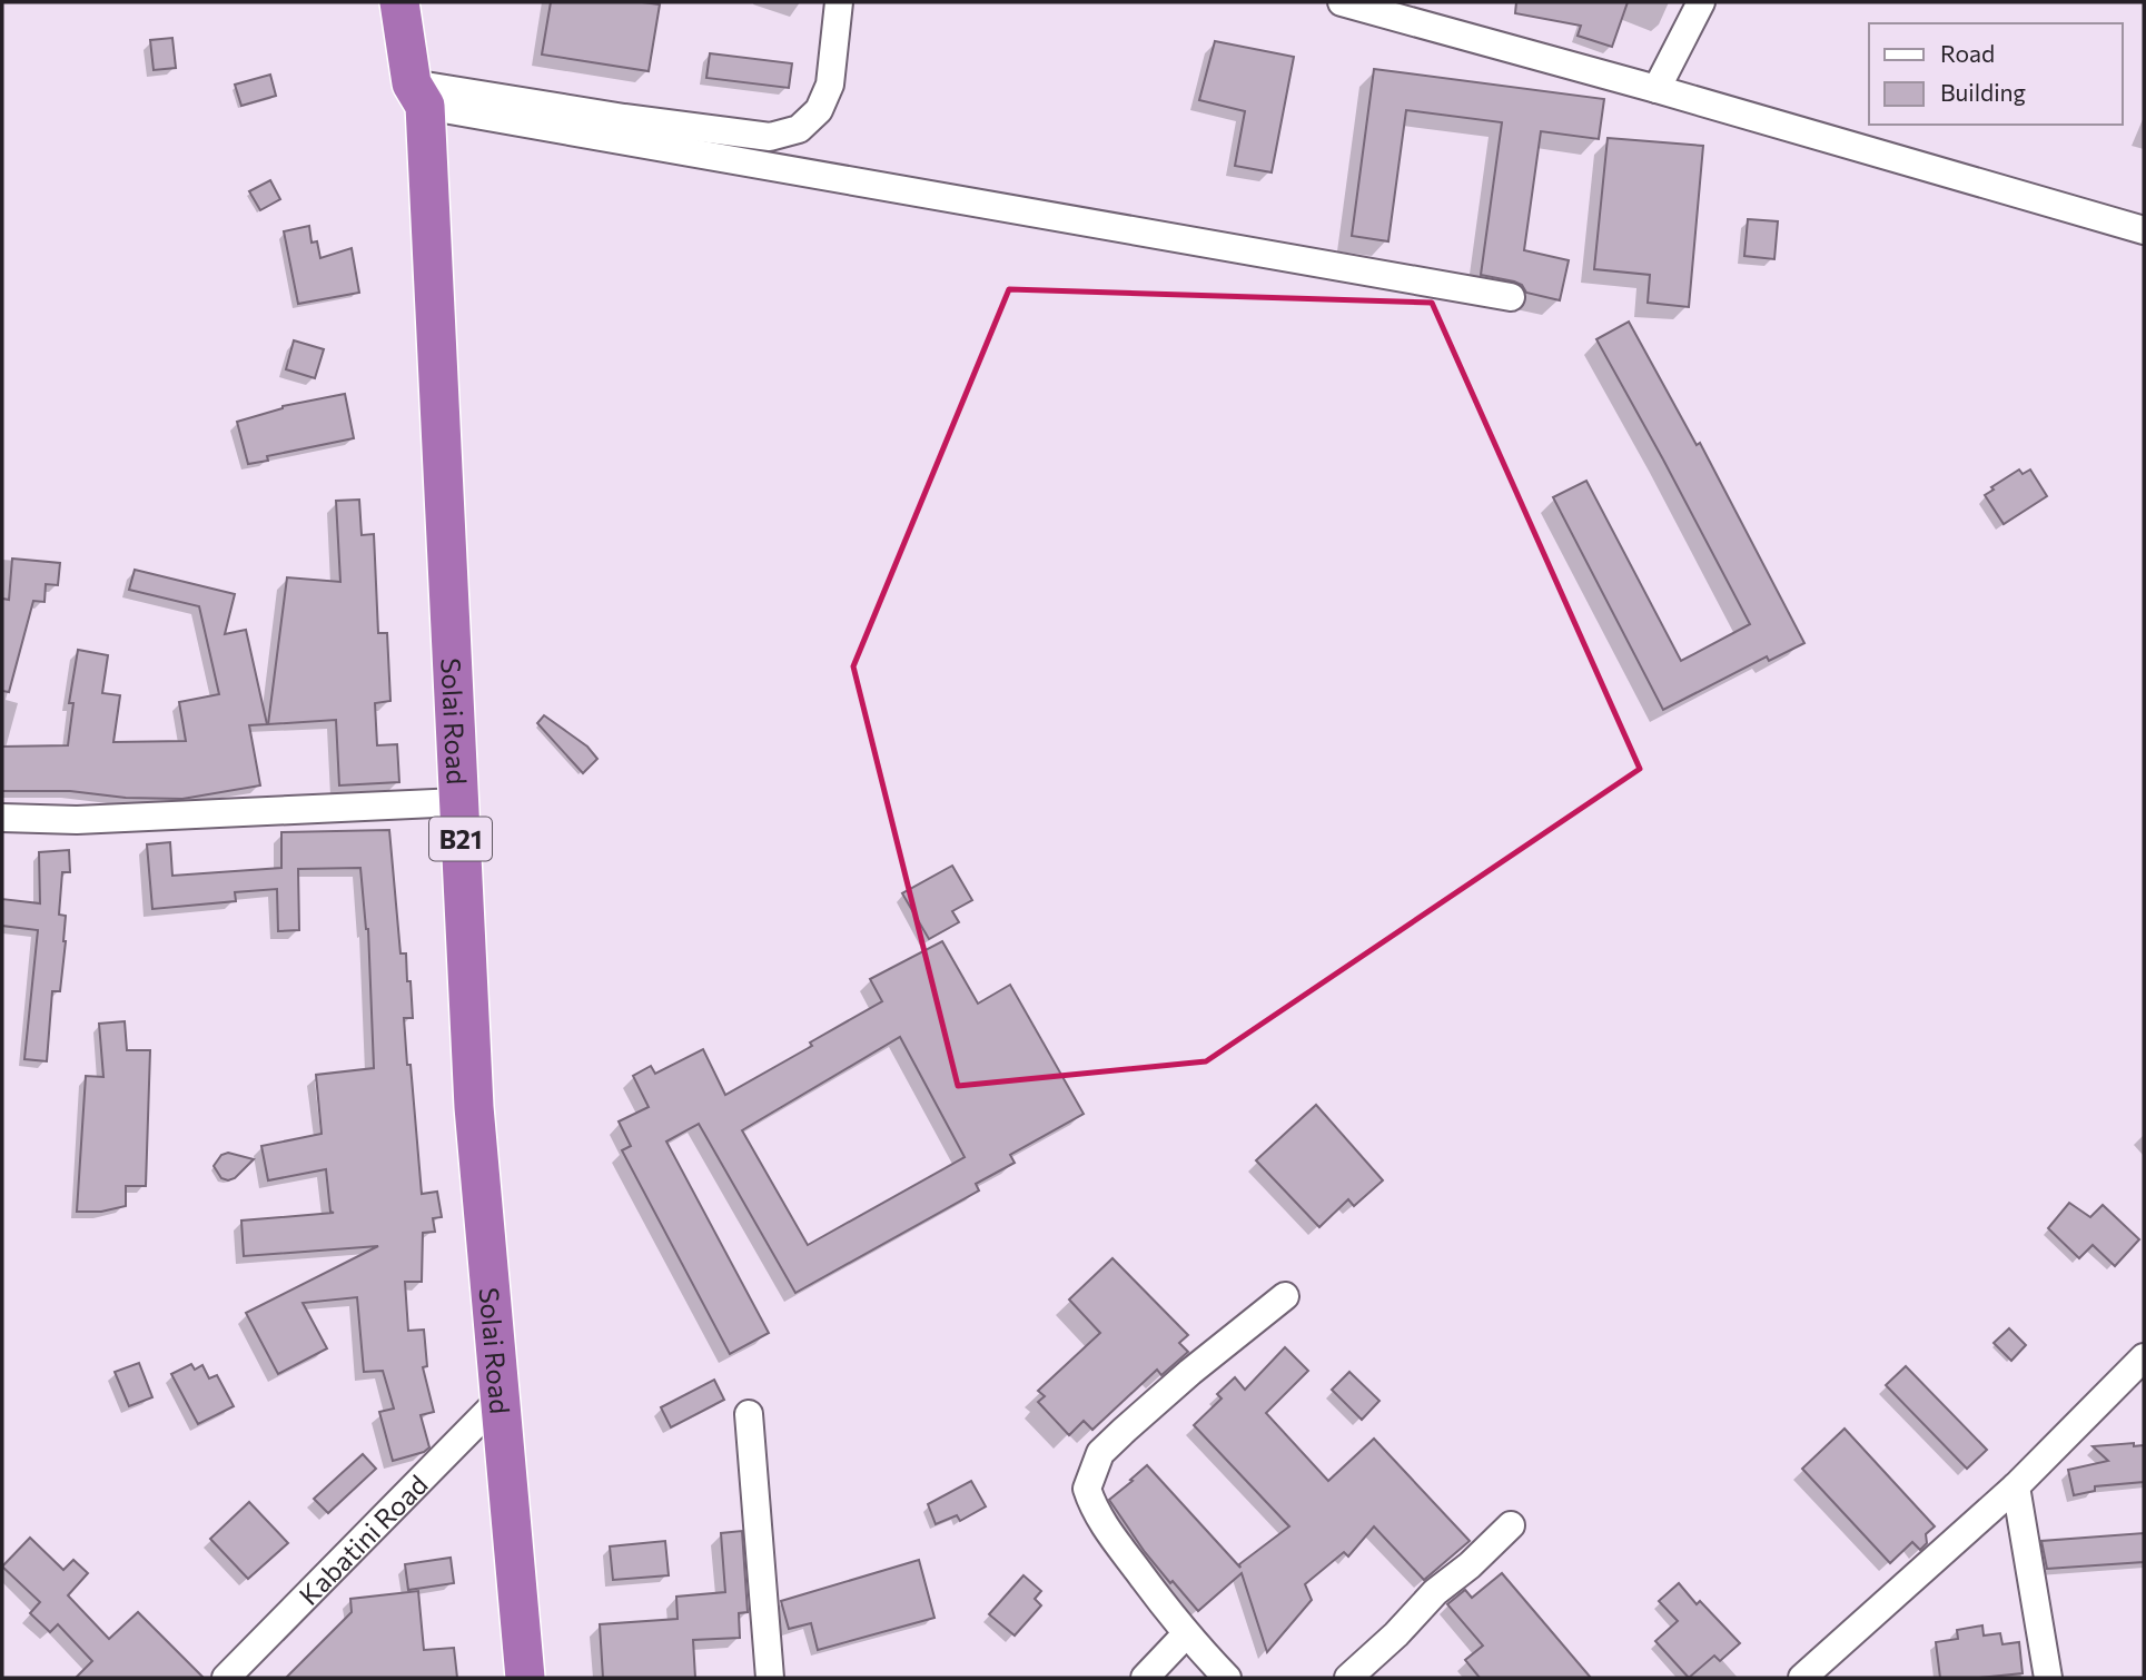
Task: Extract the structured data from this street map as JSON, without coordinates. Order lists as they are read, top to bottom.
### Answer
{
  "streets": {
    "highway": ["Solai Road", "B21"],
    "street": ["Kabatini Road"]
  },
  "crossings": [
    ["Solai Road", "Kabatini Road"]
  ],
  "legend": ["Road", "Building"]
}
